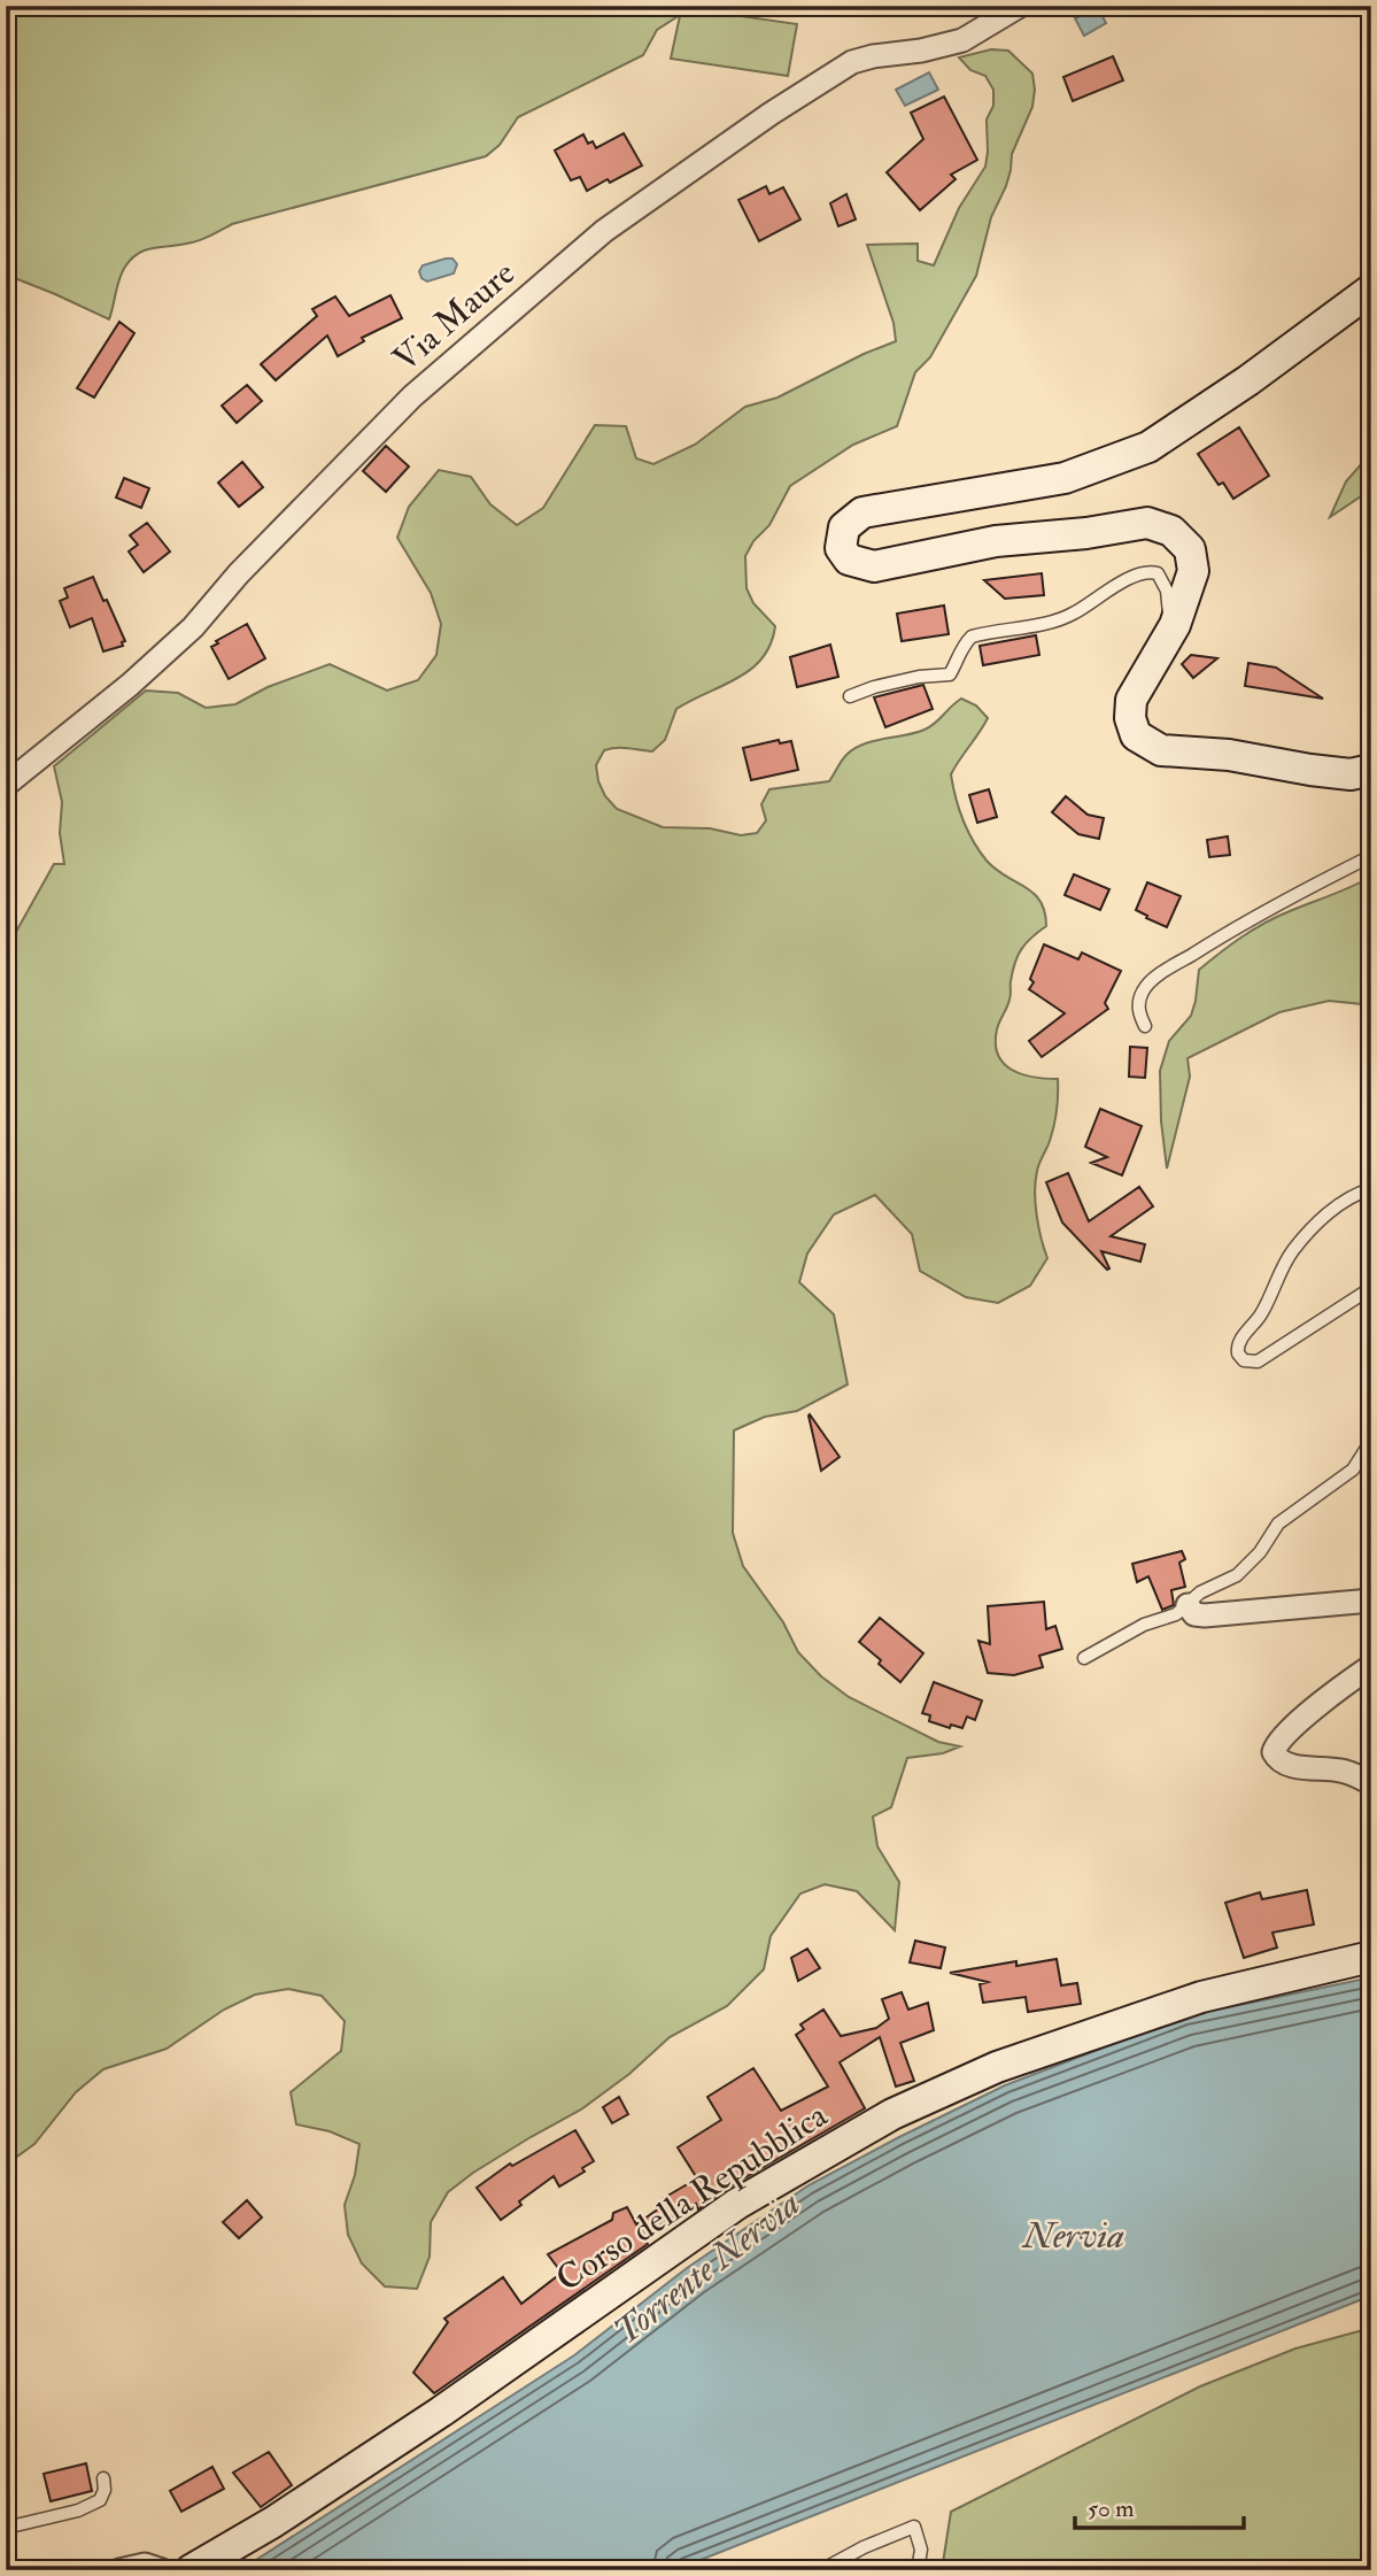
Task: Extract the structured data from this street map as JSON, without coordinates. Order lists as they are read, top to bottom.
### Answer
{
  "streets": {
    "main road": ["Corso della Repubblica"],
    "street": ["Via Maure"]
  },
  "water": ["Nervia", "Torrente Nervia"],
  "scale_bar": "50 m"
}
